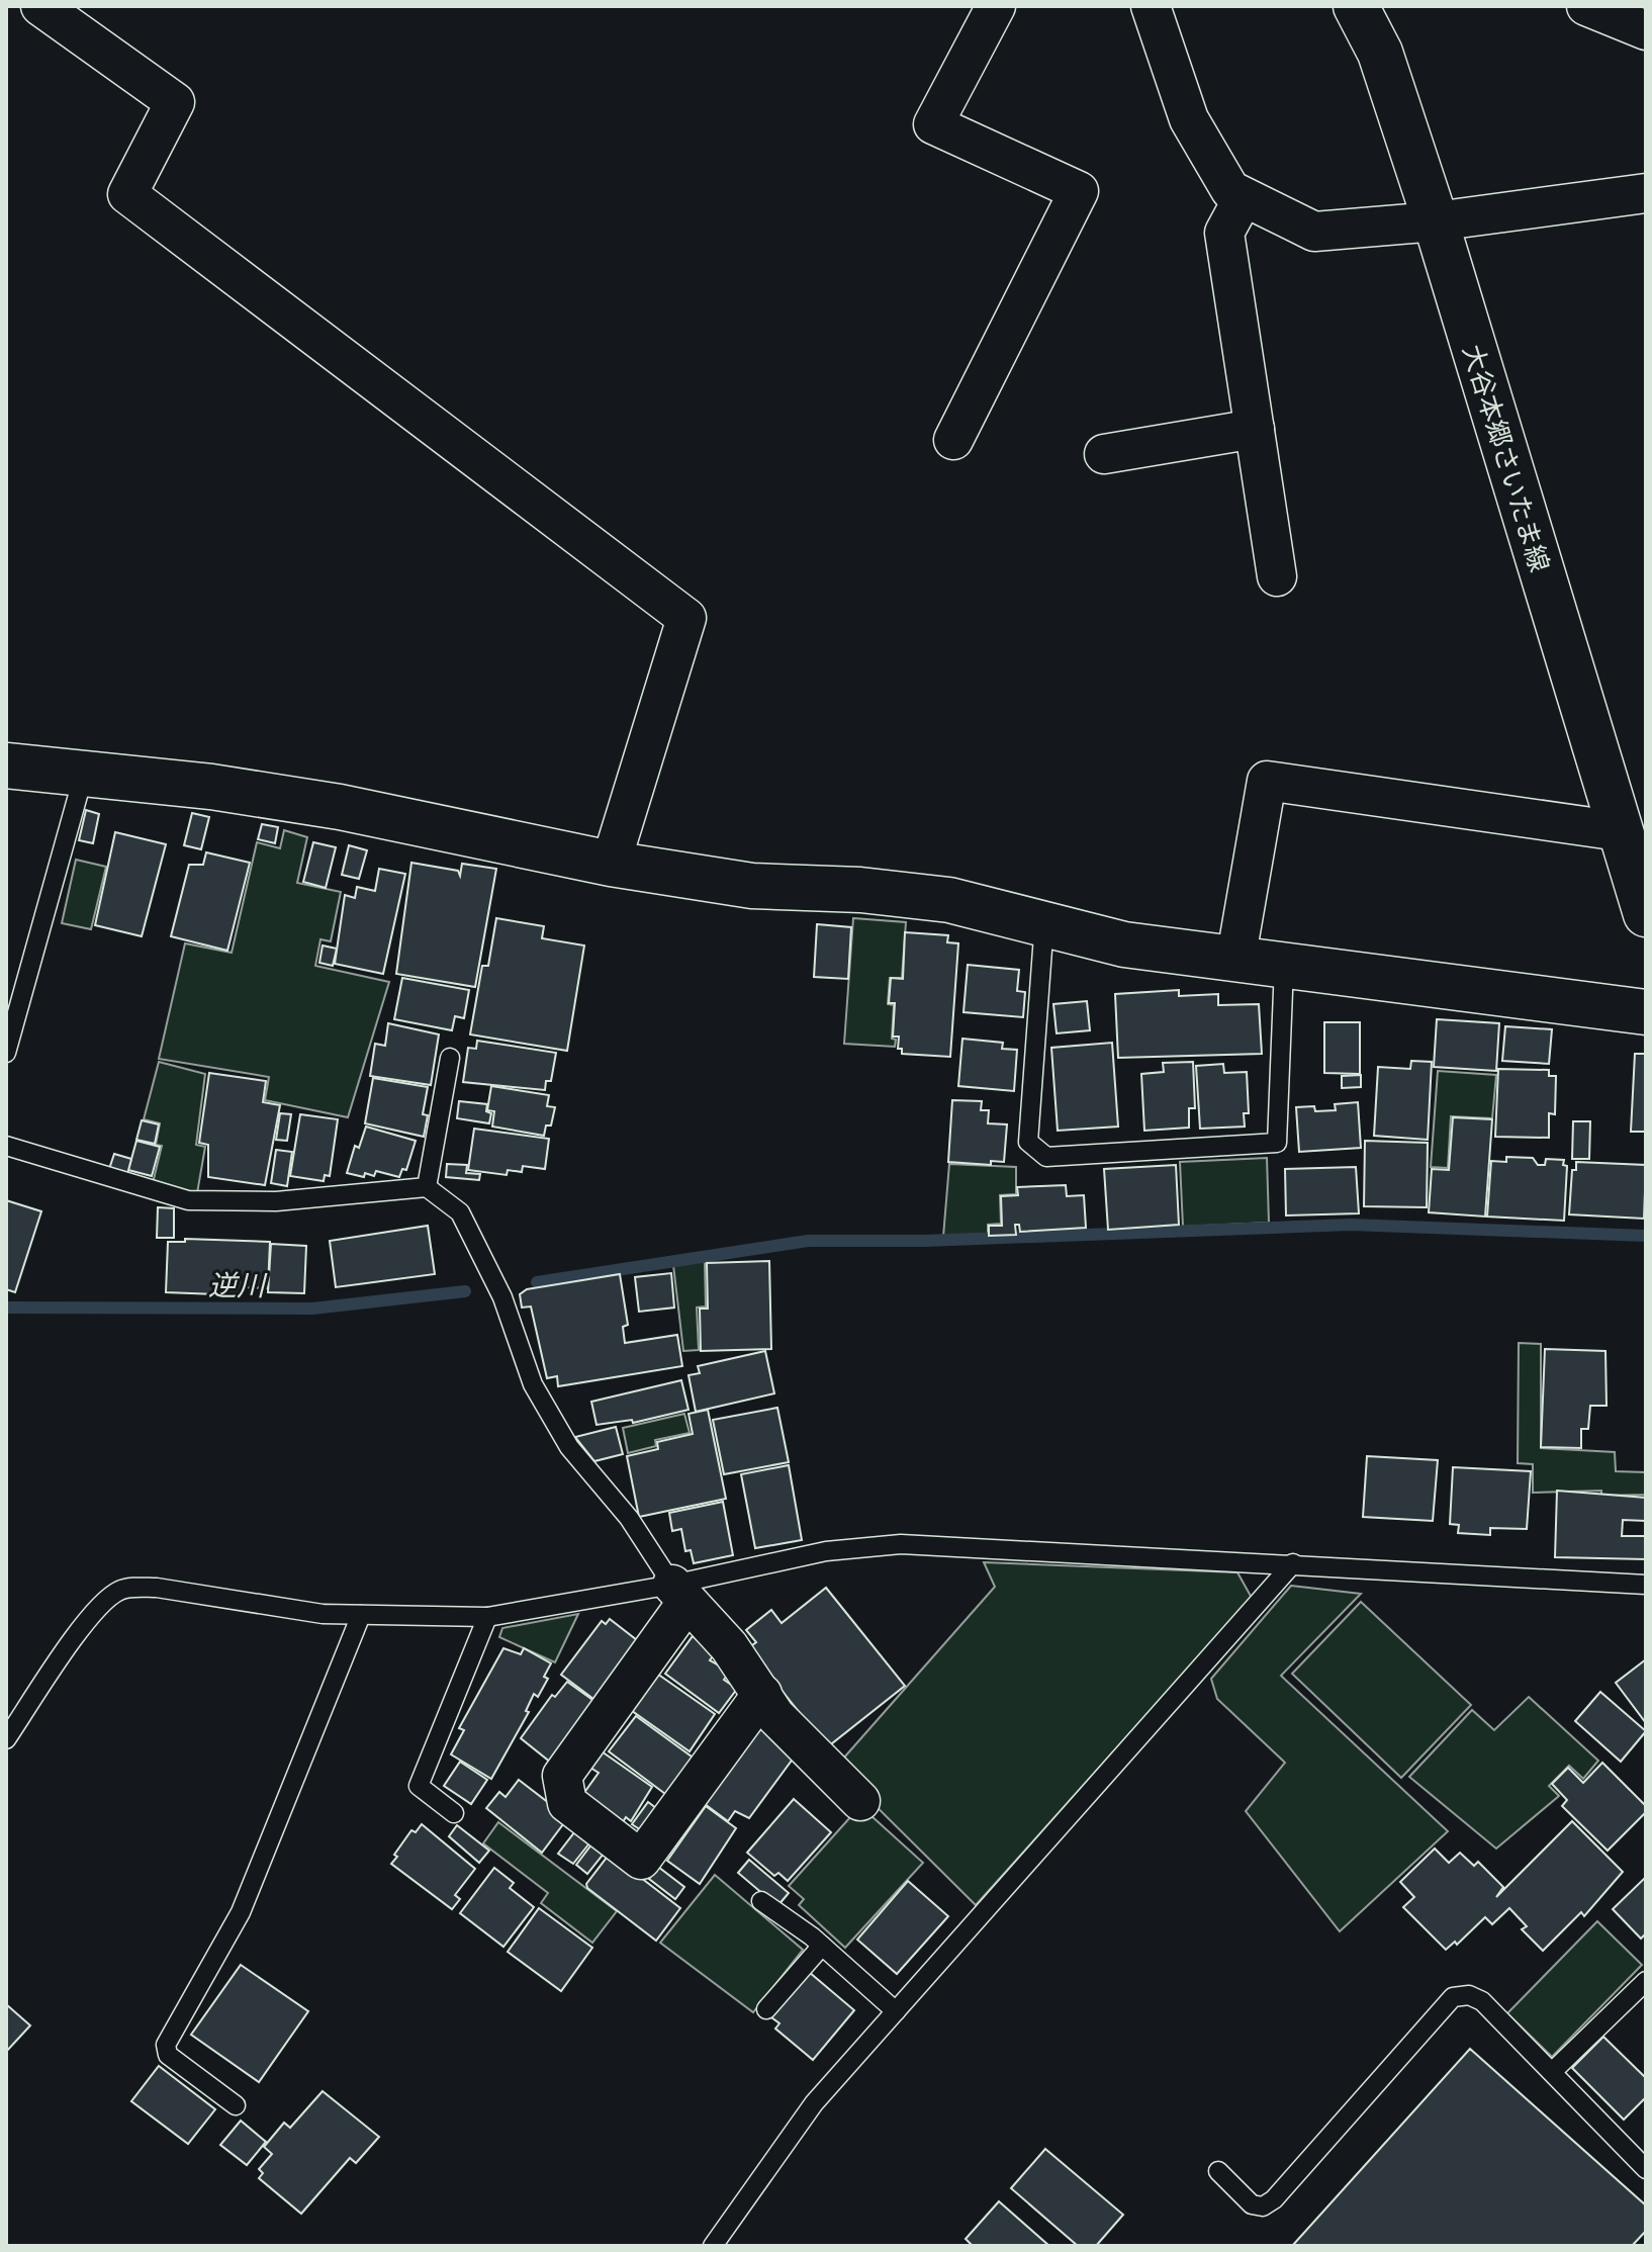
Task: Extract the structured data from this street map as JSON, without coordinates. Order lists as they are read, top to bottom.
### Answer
{
  "streets": {
    "street": ["大谷本郷さいたま線"]
  },
  "water": ["逆川"]
}
